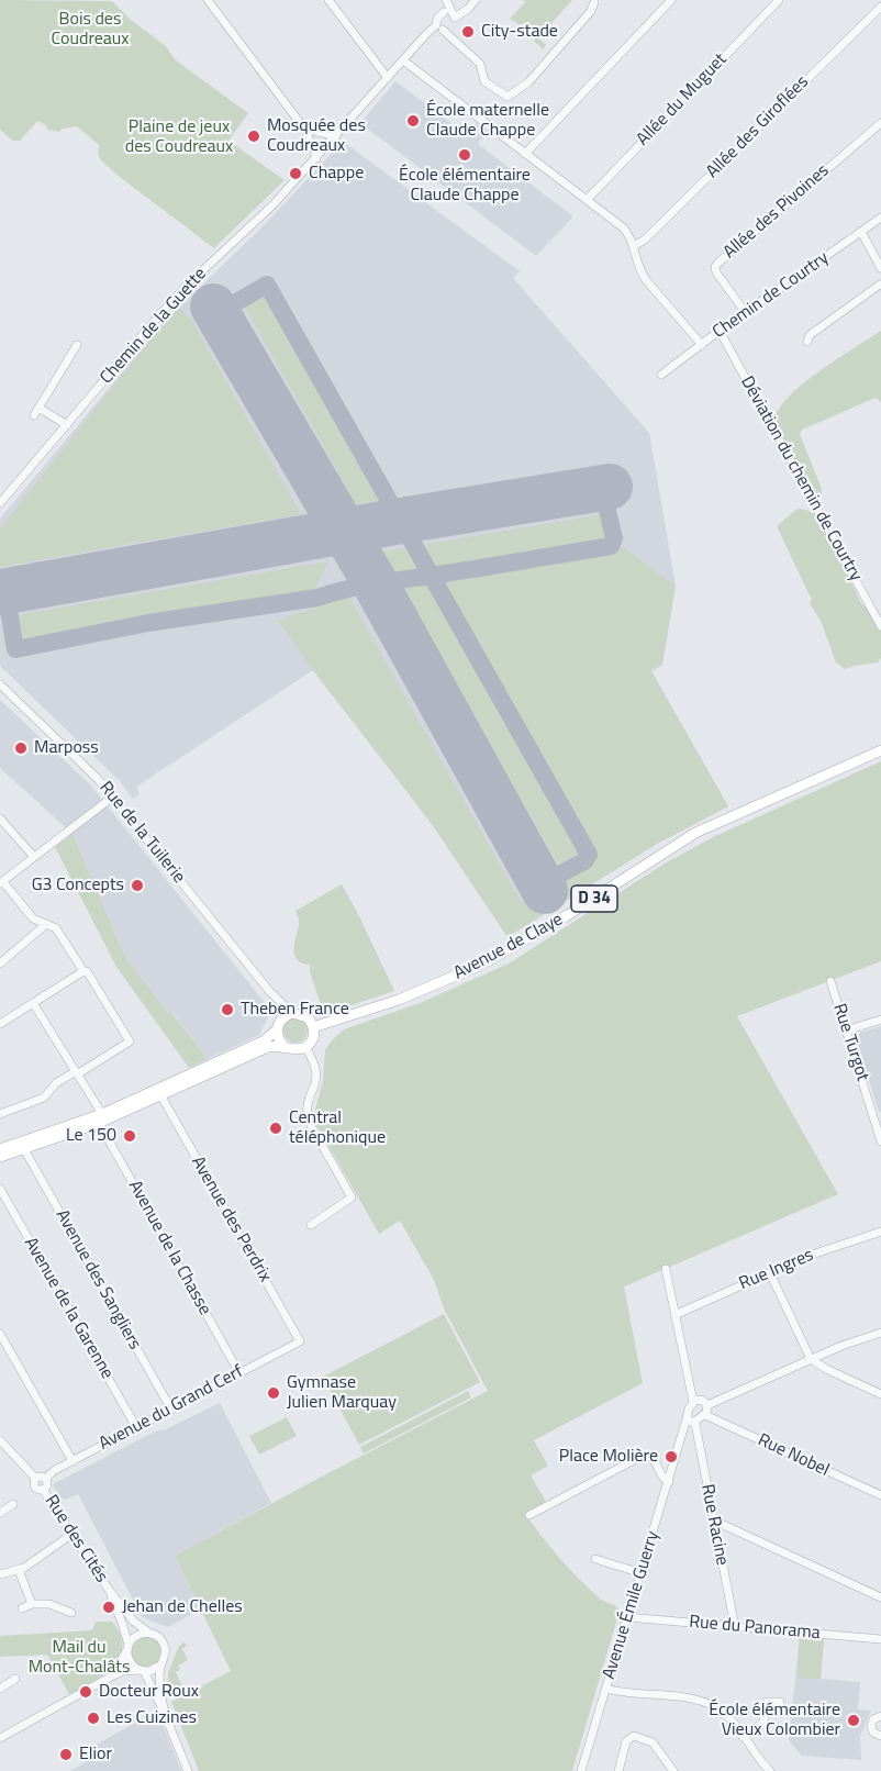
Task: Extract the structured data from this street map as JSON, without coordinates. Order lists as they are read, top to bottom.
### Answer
{
  "streets": {
    "main road": ["D 34", "Avenue de Claye"],
    "street": [
      "Allée du Muguet",
      "Allée des Giroflées",
      "Allée des Pivoines",
      "Chemin de Courtry",
      "Chemin de la Guette",
      "Déviation du chemin de Courtry",
      "Rue de la Tuilerie",
      "Rue Turgot",
      "Avenue des Perdrix",
      "Avenue de la Chasse",
      "Rue Ingres",
      "Avenue des Sangliers",
      "Avenue de la Garenne",
      "Avenue du Grand Cerf",
      "Rue Nobel",
      "Rue Racine",
      "Rue des Cités",
      "Avenue Émile Guerry",
      "Rue du Panorama"
    ]
  },
  "crossings": [
    ["Allée des Pivoines", "Chemin de Courtry"],
    ["Chemin de Courtry", "Déviation du chemin de Courtry"],
    ["Rue de la Tuilerie", "Avenue de Claye"],
    ["Avenue des Perdrix", "Avenue du Grand Cerf"],
    ["Avenue de la Chasse", "Avenue du Grand Cerf"],
    ["Avenue des Sangliers", "Avenue du Grand Cerf"],
    ["Avenue de la Garenne", "Avenue du Grand Cerf"],
    ["Avenue du Grand Cerf", "Rue des Cités"],
    ["Rue Racine", "Avenue Émile Guerry"],
    ["Rue Racine", "Rue du Panorama"],
    ["Avenue Émile Guerry", "Rue du Panorama"]
  ],
  "parks": ["Bois des Coudreaux", "Plaine de jeux des Coudreaux", "Mail du Mont-Chalâts"],
  "places": [
    "City-stade",
    "École maternelle Claude Chappe",
    "Mosquée des Coudreaux",
    "École élémentaire Claude Chappe",
    "Chappe",
    "Marposs",
    "G3 Concepts",
    "Theben France",
    "Central téléphonique",
    "Le 150",
    "Gymnase Julien Marquay",
    "Place Molière",
    "Jehan de Chelles",
    "Docteur Roux",
    "Les Cuizines",
    "École élémentaire Vieux Colombier",
    "Elior"
  ]
}
